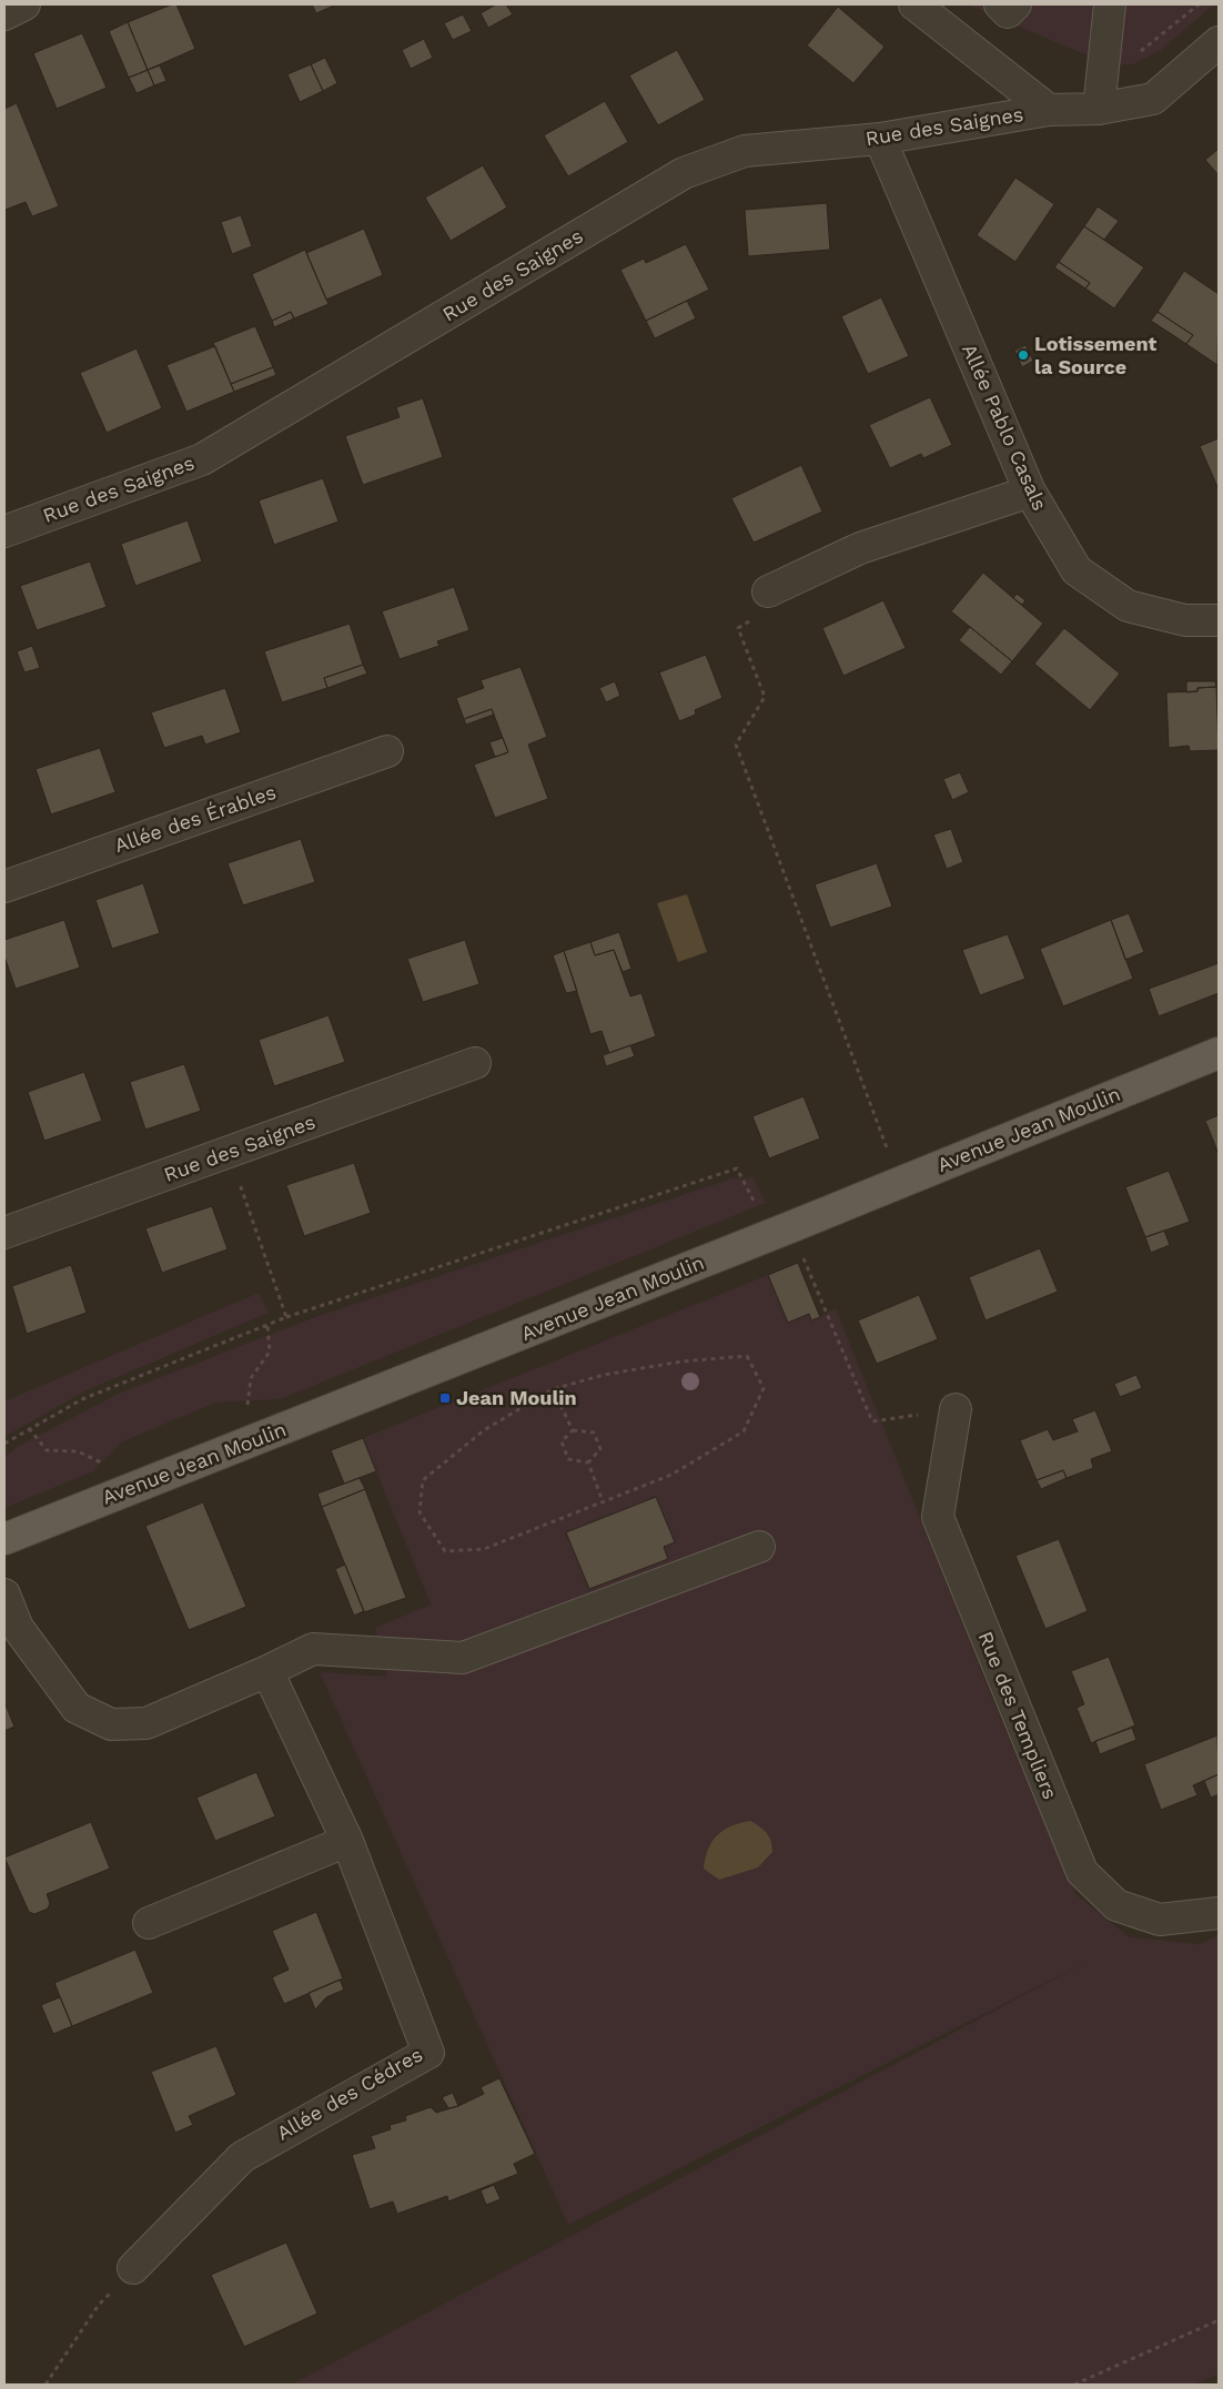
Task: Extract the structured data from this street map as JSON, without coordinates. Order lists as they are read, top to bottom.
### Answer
{
  "streets": {
    "main road": ["Avenue Jean Moulin"],
    "street": [
      "Rue des Saignes",
      "Allée Pablo Casals",
      "Allée des Érables",
      "Rue des Templiers",
      "Allée des Cédres"
    ]
  },
  "crossings": [
    ["Rue des Saignes", "Allée Pablo Casals"]
  ],
  "places": {
    "other": ["Lotissement la Source"],
    "transit": ["Jean Moulin"]
  }
}
